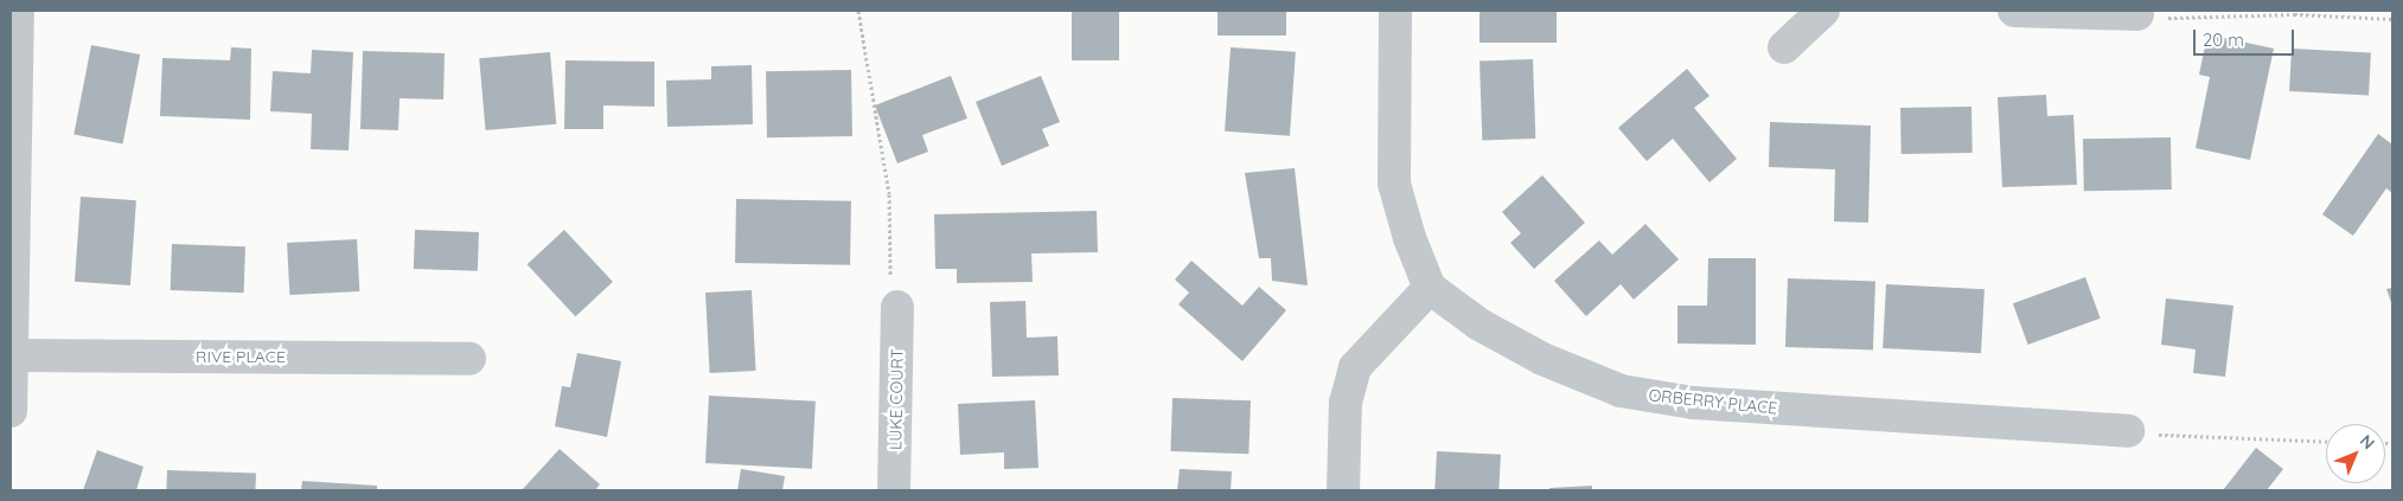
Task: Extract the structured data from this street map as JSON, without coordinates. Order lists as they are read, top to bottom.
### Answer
{
  "streets": {
    "street": ["RIVE PLACE", "LUKE COURT", "ORBERRY PLACE"]
  },
  "scale_bar": "20 m",
  "north": "top right"
}
